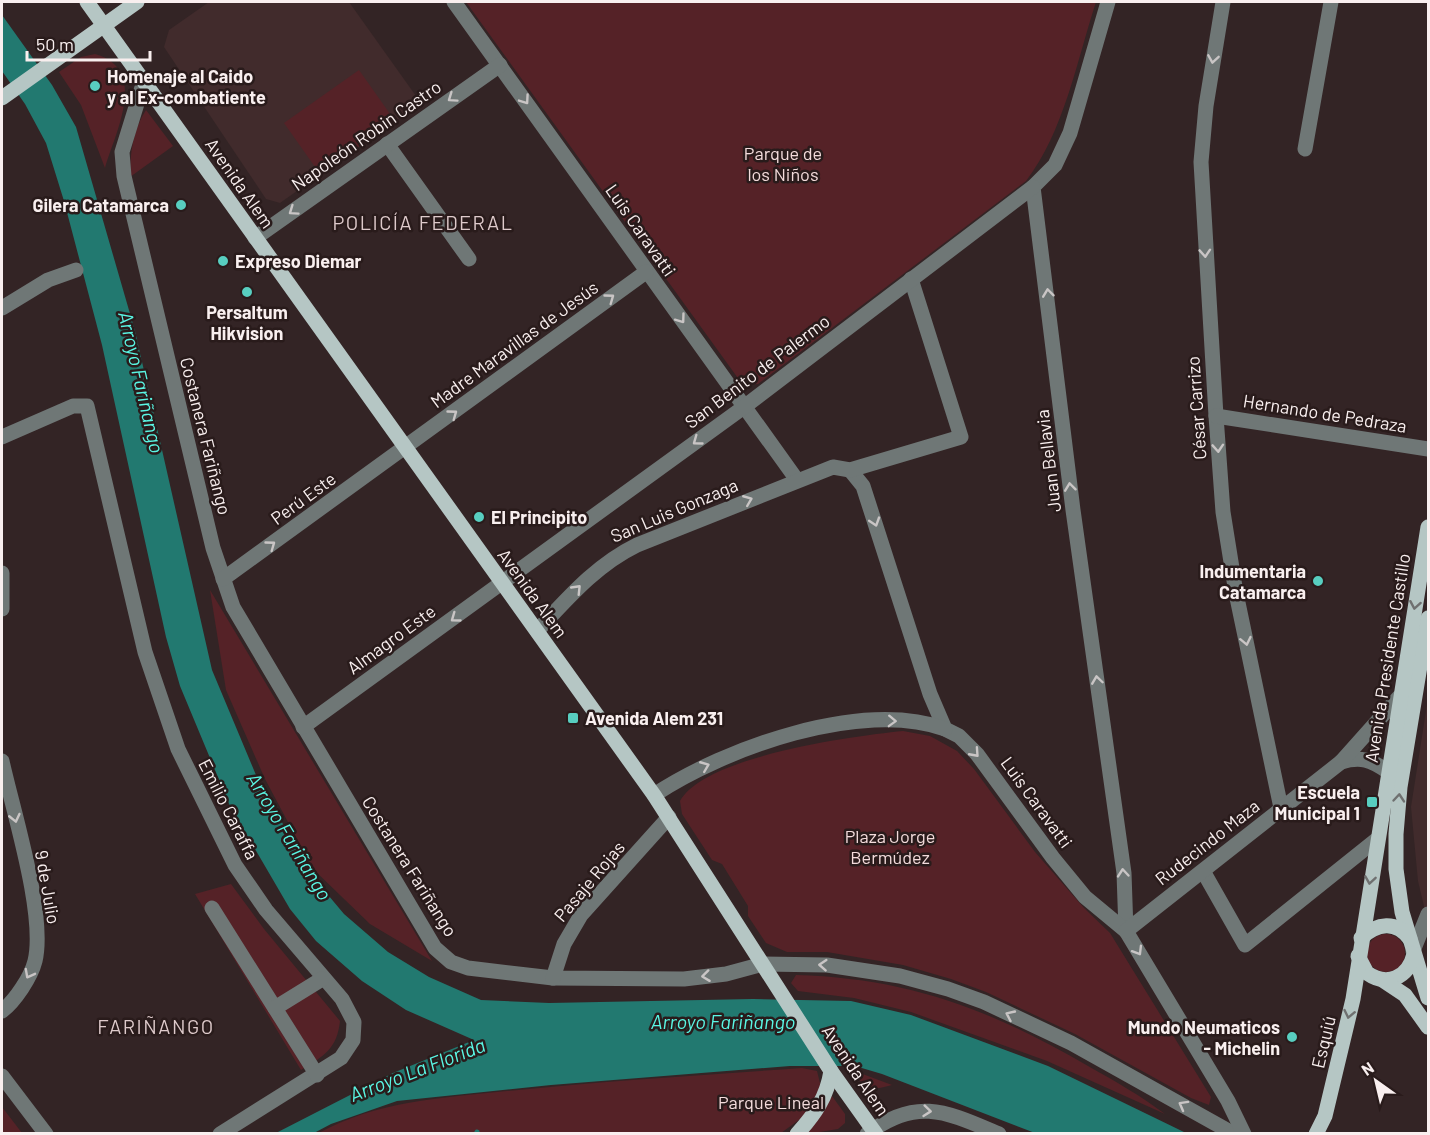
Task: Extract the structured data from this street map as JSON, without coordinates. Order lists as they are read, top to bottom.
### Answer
{
  "streets": {
    "main road": ["Avenida Alem", "Avenida Presidente Castillo", "Esquiú"],
    "street": [
      "Napoleón Robin Castro",
      "Luis Caravatti",
      "Madre Maravillas de Jesús",
      "San Benito de Palermo",
      "César Carrizo",
      "Hernando de Pedraza",
      "Costanera Fariñango",
      "Juan Bellavia",
      "Perú Este",
      "San Luis Gonzaga",
      "Almagro Este",
      "Emilio Caraffa",
      "Rudecindo Maza",
      "Pasaje Rojas",
      "9 de Julio"
    ]
  },
  "crossings": [
    ["Napoleón Robin Castro", "Avenida Alem"],
    ["Napoleón Robin Castro", "Luis Caravatti"],
    ["Avenida Alem", "Madre Maravillas de Jesús"],
    ["Avenida Alem", "San Benito de Palermo"],
    ["Avenida Alem", "Costanera Fariñango"],
    ["Avenida Alem", "Perú Este"],
    ["Avenida Alem", "San Luis Gonzaga"],
    ["Avenida Alem", "Almagro Este"],
    ["Avenida Alem", "Pasaje Rojas"],
    ["Luis Caravatti", "Madre Maravillas de Jesús"],
    ["Luis Caravatti", "San Benito de Palermo"],
    ["Luis Caravatti", "Juan Bellavia"],
    ["Luis Caravatti", "San Luis Gonzaga"],
    ["Luis Caravatti", "Rudecindo Maza"],
    ["Madre Maravillas de Jesús", "Perú Este"],
    ["San Benito de Palermo", "Juan Bellavia"],
    ["San Benito de Palermo", "San Luis Gonzaga"],
    ["San Benito de Palermo", "Almagro Este"],
    ["César Carrizo", "Hernando de Pedraza"],
    ["César Carrizo", "Rudecindo Maza"],
    ["Costanera Fariñango", "Perú Este"],
    ["Costanera Fariñango", "Almagro Este"],
    ["Costanera Fariñango", "Pasaje Rojas"],
    ["Juan Bellavia", "Rudecindo Maza"],
    ["Avenida Presidente Castillo", "Rudecindo Maza"],
    ["Avenida Presidente Castillo", "Esquiú"]
  ],
  "one_way": [
    "Napoleón Robin Castro",
    "Luis Caravatti",
    "Madre Maravillas de Jesús",
    "San Benito de Palermo",
    "César Carrizo",
    "Costanera Fariñango",
    "Juan Bellavia",
    "Perú Este",
    "San Luis Gonzaga",
    "Almagro Este",
    "9 de Julio",
    "Esquiú"
  ],
  "districts": ["POLICÍA FEDERAL", "FARIÑANGO"],
  "water": ["Arroyo Fariñango", "Arroyo La Florida"],
  "parks": ["Parque de los Niños", "Plaza Jorge Bermúdez", "Parque Lineal"],
  "places": {
    "other": [
      "Homenaje al Caido y al Ex-combatiente",
      "Gilera Catamarca",
      "Expreso Diemar",
      "Persaltum Hikvision",
      "El Principito",
      "Indumentaria Catamarca",
      "Mundo Neumaticos - Michelin"
    ],
    "transit": ["Avenida Alem 231", "Escuela Municipal 1"]
  },
  "scale_bar": "50 m",
  "north": "top left"
}
